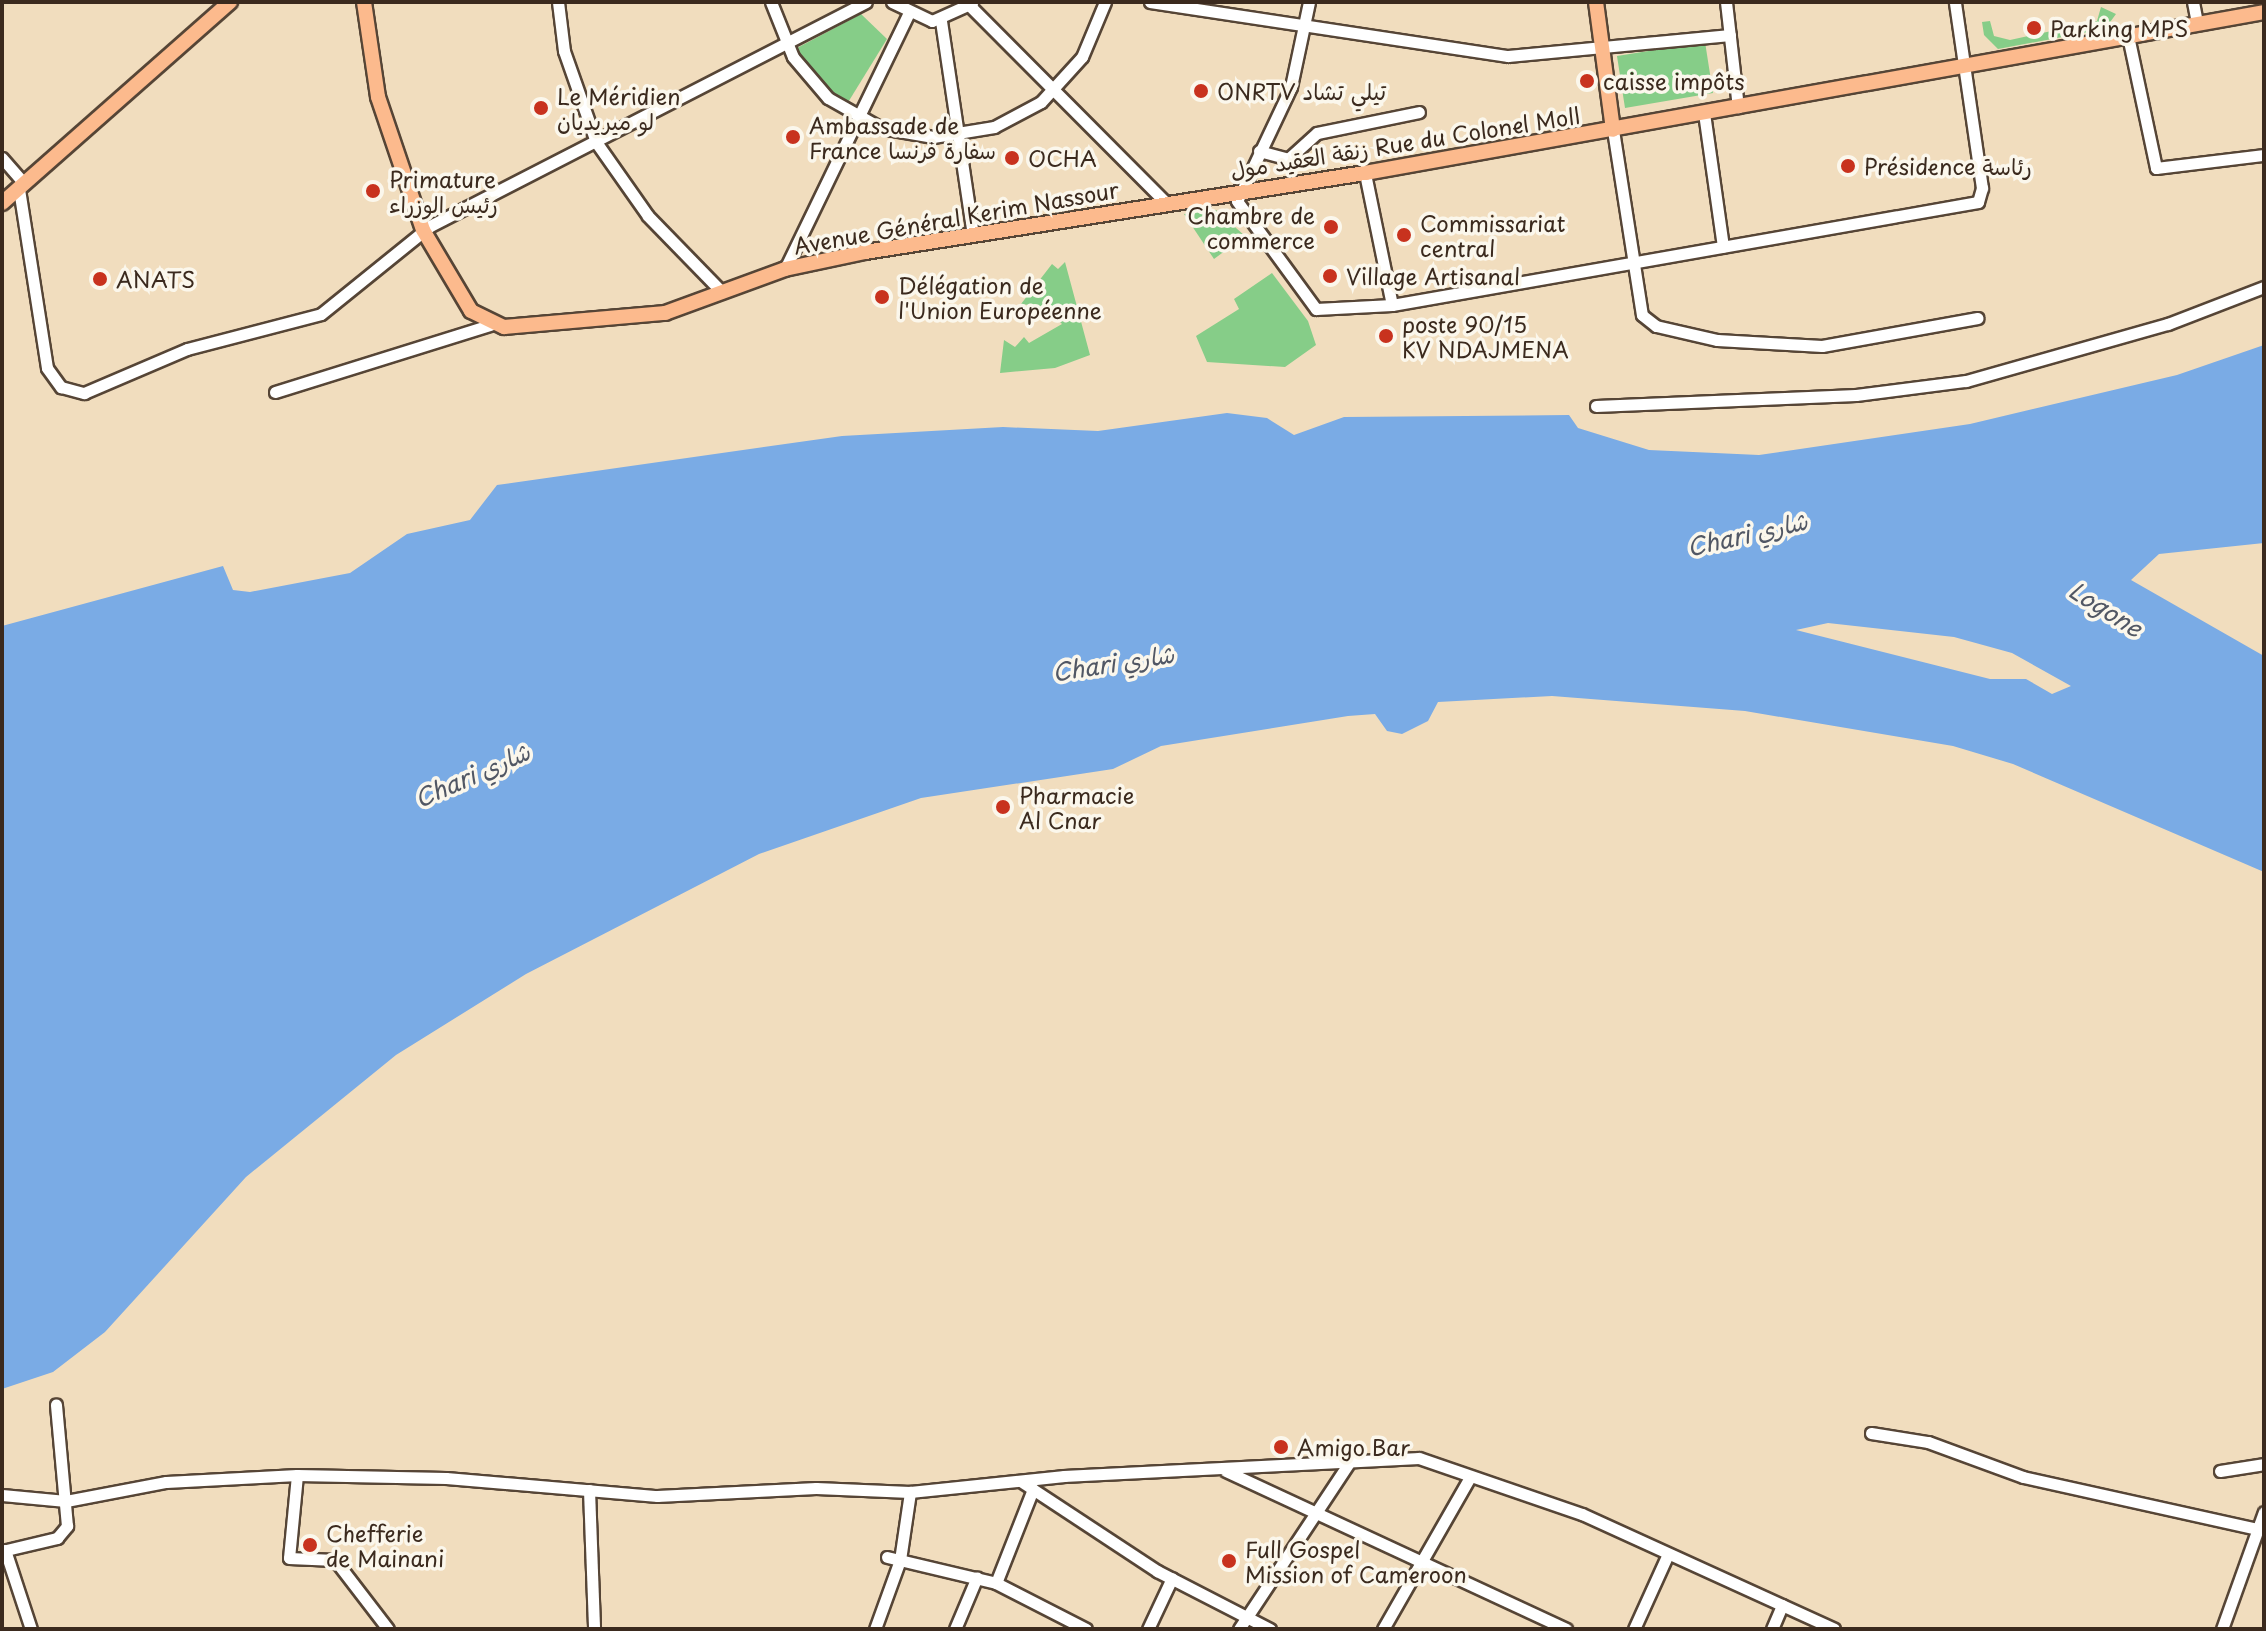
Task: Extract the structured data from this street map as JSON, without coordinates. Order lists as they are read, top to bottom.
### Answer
{
  "streets": {
    "main road": ["زنقة العقيد مول Rue du Colonel Moll", "Avenue Général Kerim Nassour"]
  },
  "crossings": [
    ["زنقة العقيد مول Rue du Colonel Moll", "Avenue Général Kerim Nassour"]
  ],
  "water": ["Chari شاري", "Logone"],
  "places": [
    "Parking MPS",
    "caisse impôts",
    "ONRTV تيلي تشاد",
    "Le Méridien لو ميريديان",
    "Ambassade de France سفارة فرنسا",
    "OCHA",
    "Présidence رئاسة",
    "Primature رئيس الوزراء",
    "Chambre de commerce",
    "Commissariat central",
    "Village Artisanal",
    "ANATS",
    "Délégation de l'Union Européenne",
    "poste 90/15 KV NDAJMENA",
    "Pharmacie Al Cnar",
    "Amigo Bar",
    "Chefferie de Mainani",
    "Full Gospel Mission of Cameroon"
  ]
}
